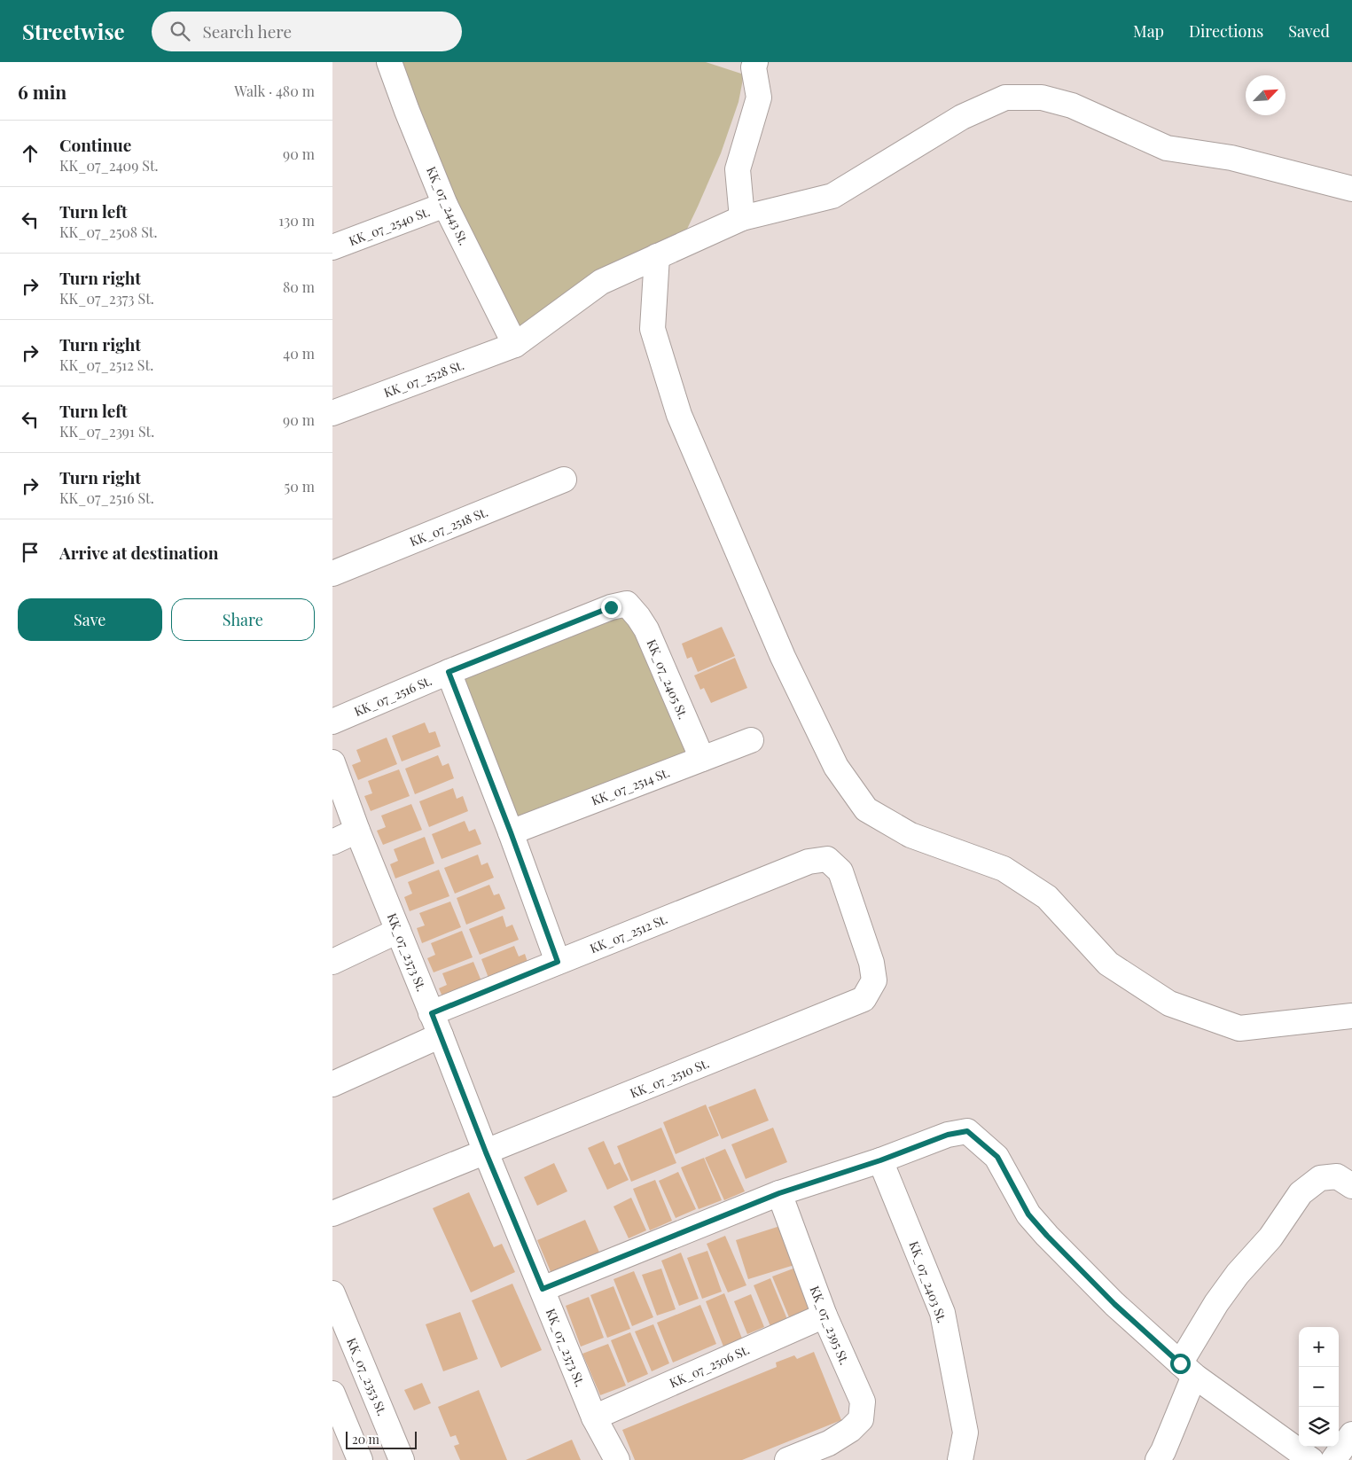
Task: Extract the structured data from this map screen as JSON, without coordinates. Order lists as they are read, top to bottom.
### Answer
{
  "streets": {
    "street": [
      "KK_07_2443 St.",
      "KK_07_2540 St.",
      "KK_07_2528 St.",
      "KK_07_2518 St.",
      "KK_07_2405 St.",
      "KK_07_2516 St.",
      "KK_07_2514 St.",
      "KK_07_2512 St.",
      "KK_07_2373 St.",
      "KK_07_2510 St.",
      "KK_07_2403 St.",
      "KK_07_2395 St.",
      "KK_07_2506 St.",
      "KK_07_2353 St."
    ]
  },
  "crossings": [
    ["KK_07_2443 St.", "KK_07_2540 St."],
    ["KK_07_2443 St.", "KK_07_2528 St."],
    ["KK_07_2405 St.", "KK_07_2516 St."],
    ["KK_07_2405 St.", "KK_07_2514 St."],
    ["KK_07_2512 St.", "KK_07_2373 St."],
    ["KK_07_2512 St.", "KK_07_2510 St."],
    ["KK_07_2373 St.", "KK_07_2510 St."],
    ["KK_07_2373 St.", "KK_07_2506 St."],
    ["KK_07_2395 St.", "KK_07_2506 St."]
  ],
  "scale_bar": "20 m",
  "north": "top right",
  "page": {
    "header": "Streetwise",
    "search": "Search here",
    "nav": ["Map", "Directions", "Saved"],
    "heading": ["6 min", "Walk · 480 m"],
    "list": [
      ["Continue", "KK_07_2409 St.", "90 m"],
      ["Turn left", "KK_07_2508 St.", "130 m"],
      ["Turn right", "KK_07_2373 St.", "80 m"],
      ["Turn right", "KK_07_2512 St.", "40 m"],
      ["Turn left", "KK_07_2391 St.", "90 m"],
      ["Turn right", "KK_07_2516 St.", "50 m"],
      "Arrive at destination"
    ],
    "buttons": ["Save", "Share"],
    "map_buttons": ["+", "−"],
    "scale": "20 m"
  }
}
